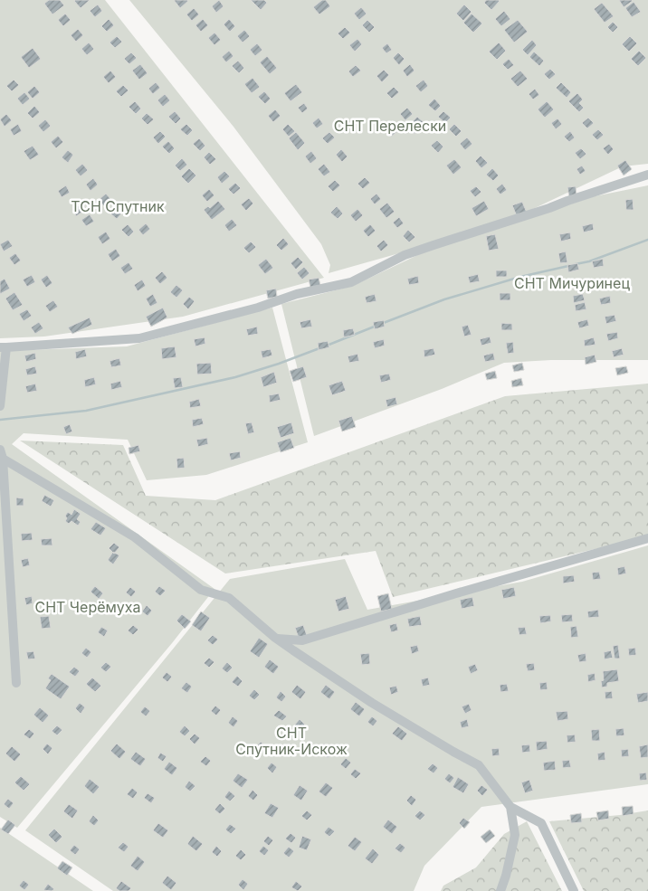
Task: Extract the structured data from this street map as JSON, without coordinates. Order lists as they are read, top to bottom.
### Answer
{
  "parks": [
    "СНТ Перелески",
    "ТСН Спутник",
    "СНТ Мичуринец",
    "СНТ Черёмуха",
    "СНТ Спутник-Искож"
  ]
}
